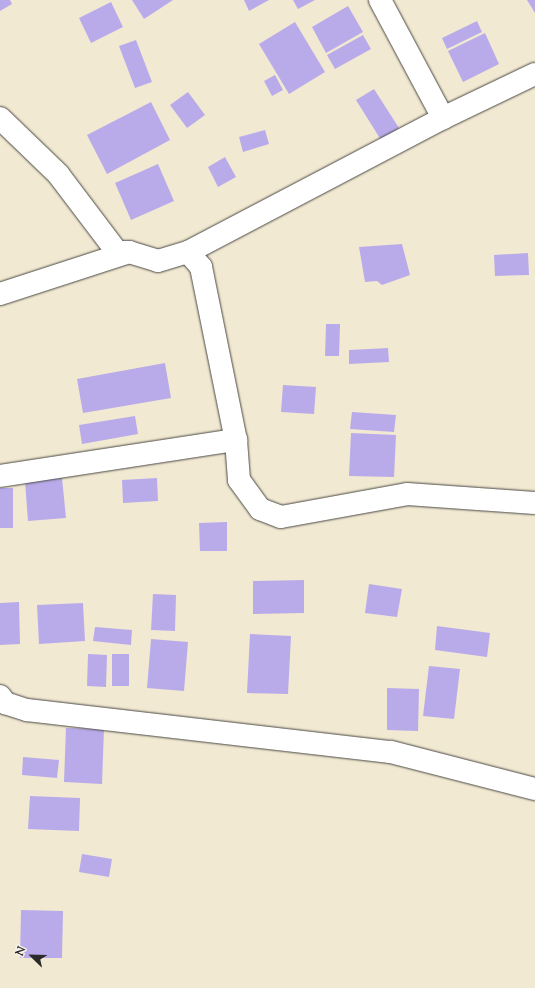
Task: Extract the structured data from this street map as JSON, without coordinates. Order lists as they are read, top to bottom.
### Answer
{
  "north": "top left"
}
